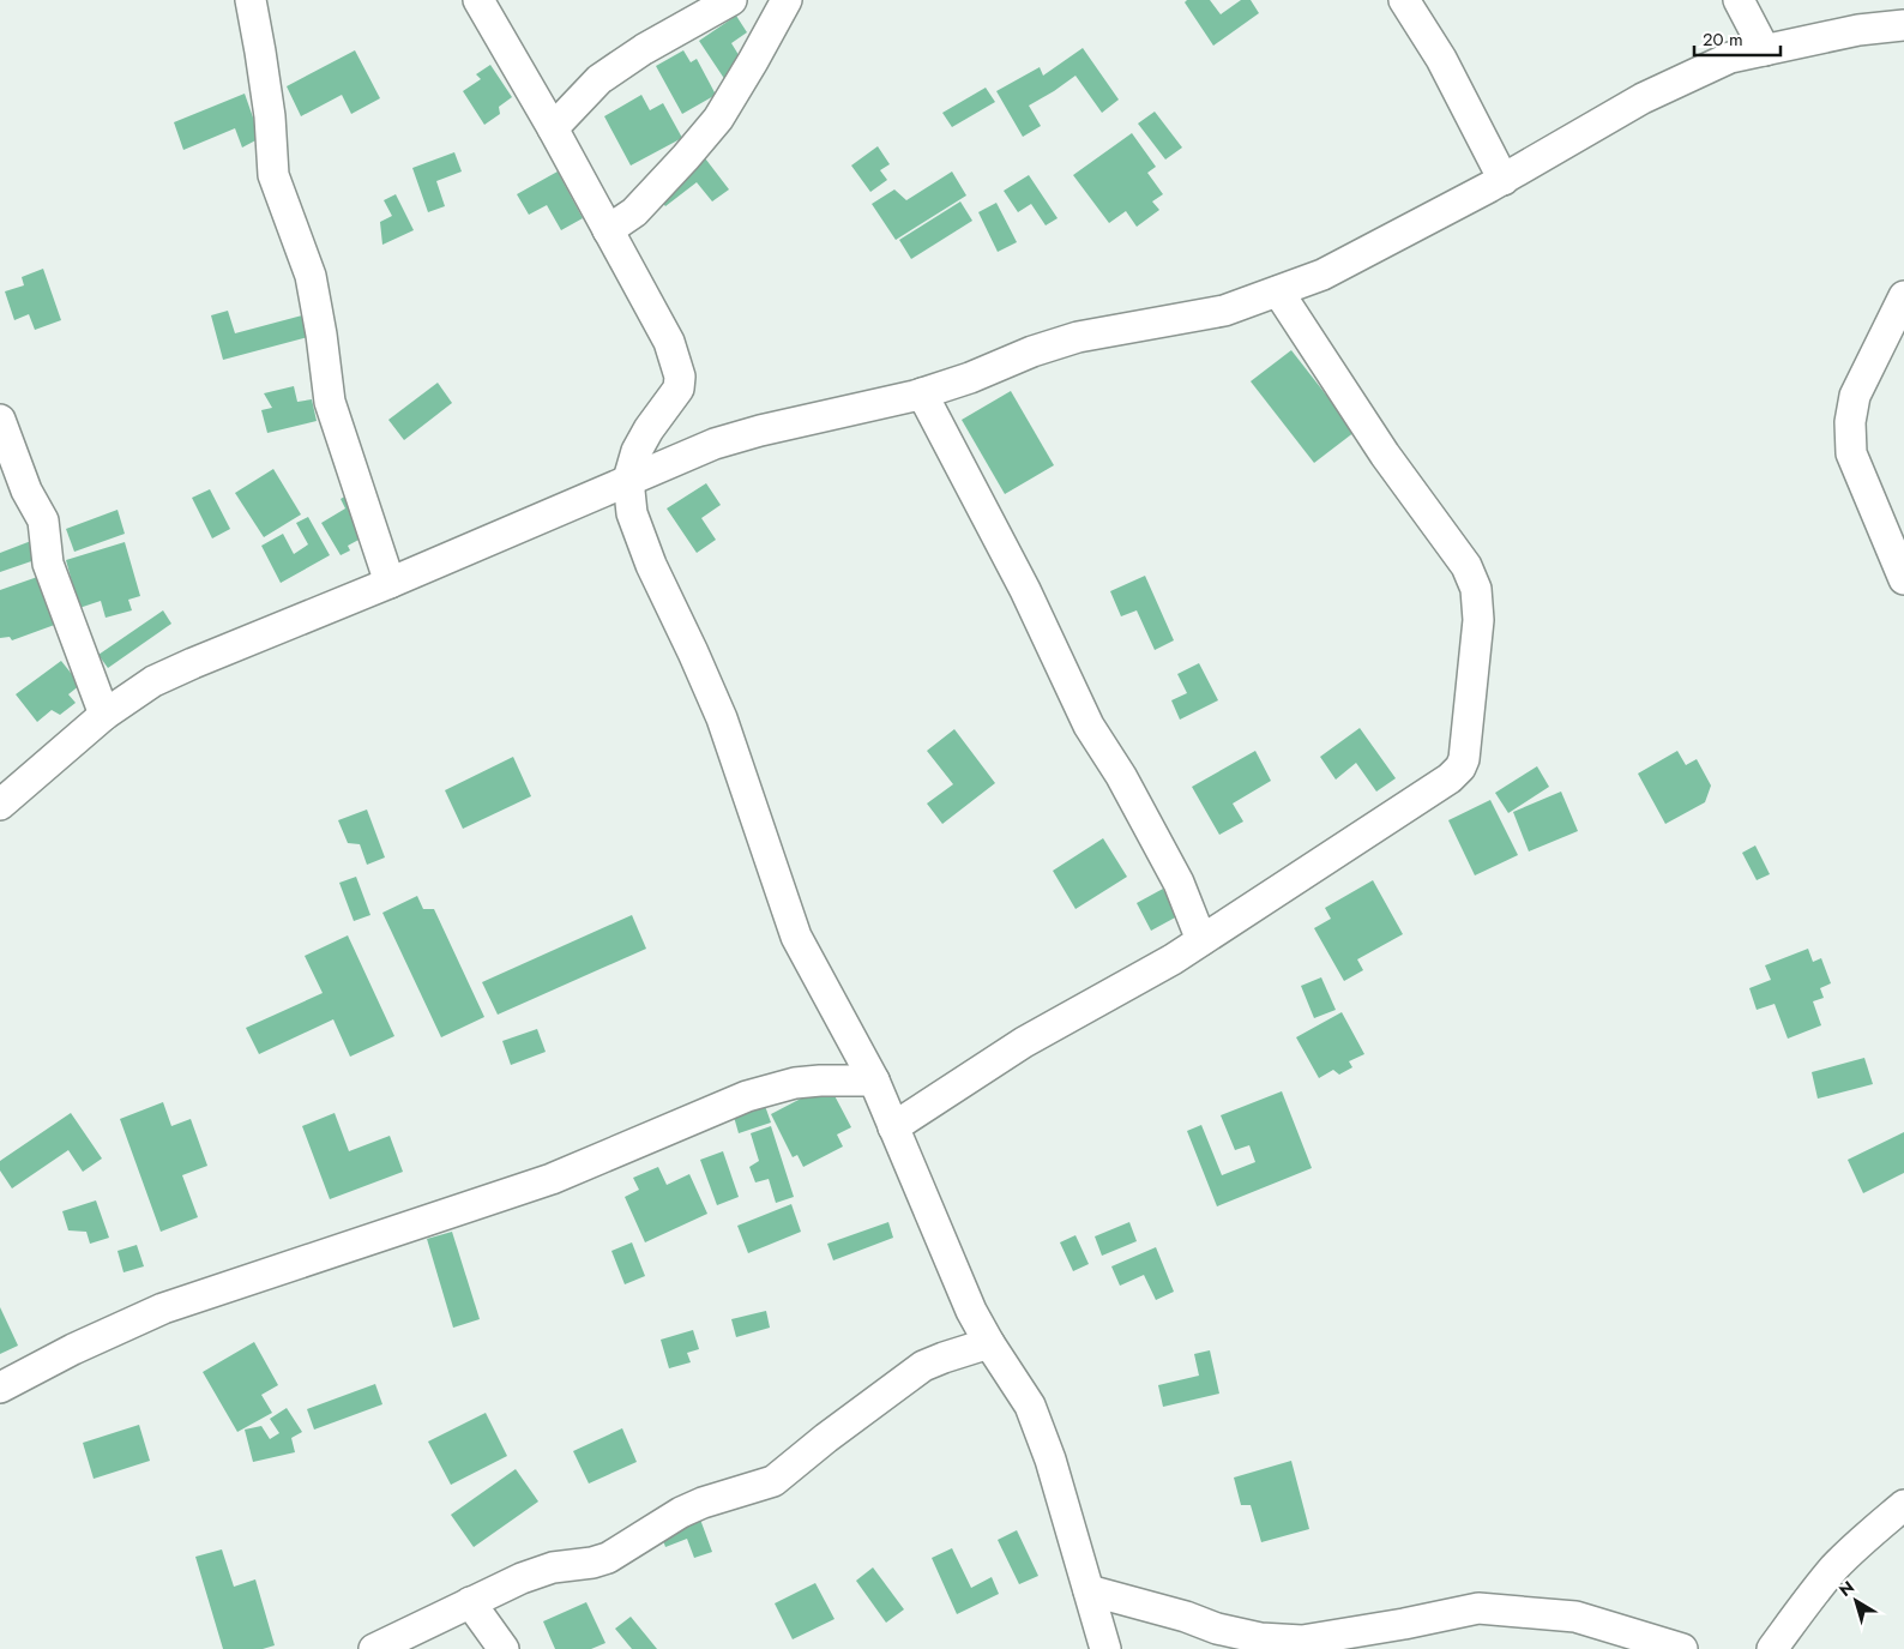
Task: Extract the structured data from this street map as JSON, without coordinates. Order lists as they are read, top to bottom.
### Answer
{
  "scale_bar": "20 m",
  "north": "top left"
}
